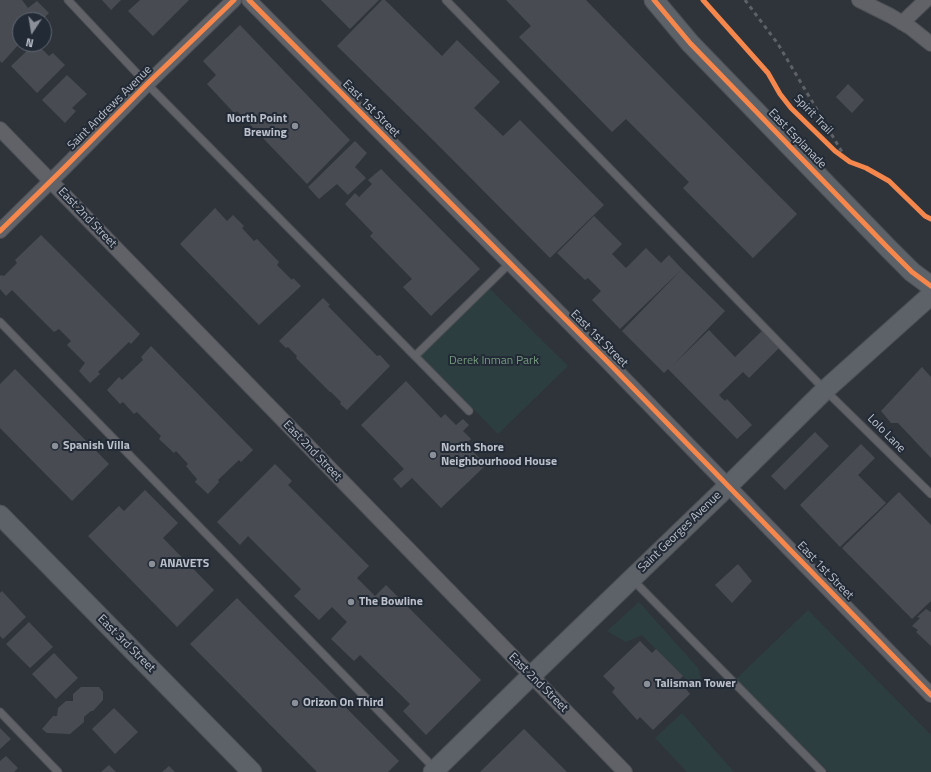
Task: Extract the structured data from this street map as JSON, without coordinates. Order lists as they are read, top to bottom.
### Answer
{
  "streets": {
    "street": [
      "Saint Andrews Avenue",
      "East 1st Street",
      "East Esplanade",
      "East 2nd Street",
      "Saint Georges Avenue",
      "East 3rd Street"
    ],
    "lane": ["Lolo Lane"],
    "cycle path": ["Spirit Trail"]
  },
  "crossings": [
    ["Saint Andrews Avenue", "East 2nd Street"],
    ["East 1st Street", "Saint Georges Avenue"],
    ["East 2nd Street", "Saint Georges Avenue"],
    ["Lolo Lane", "Saint Georges Avenue"]
  ],
  "parks": ["Derek Inman Park"],
  "places": [
    "North Point Brewing",
    "Spanish Villa",
    "North Shore Neighbourhood House",
    "ANAVETS",
    "The Bowline",
    "Talisman Tower",
    "Orizon On Third"
  ],
  "north": "bottom"
}
